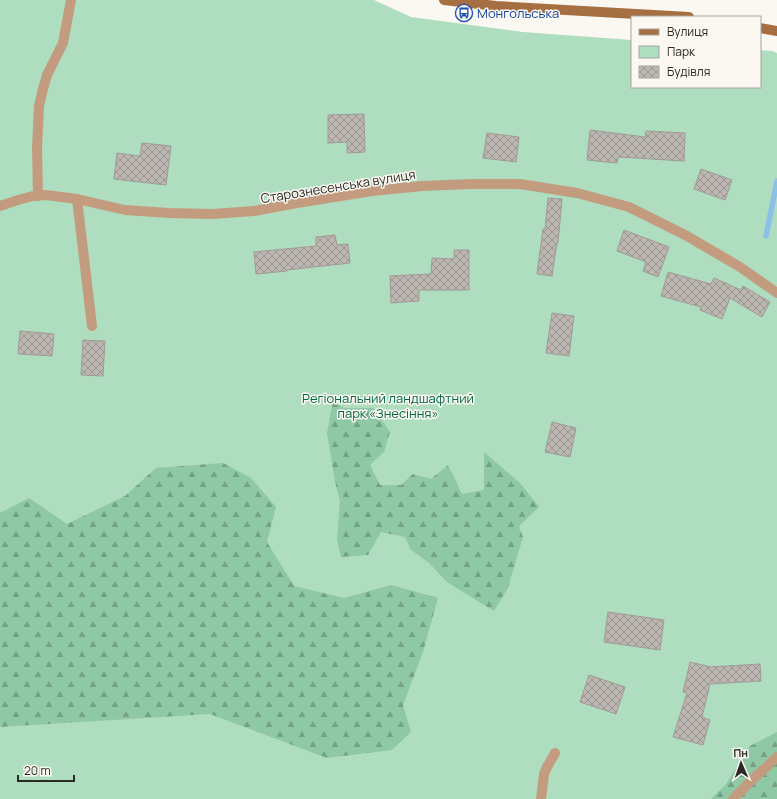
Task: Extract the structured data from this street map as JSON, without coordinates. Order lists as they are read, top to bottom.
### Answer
{
  "streets": {
    "street": ["Старознесенська вулиця"]
  },
  "parks": ["Регіональний ландшафтний парк «Знесіння»"],
  "places": {
    "bus stop": ["Монгольська"]
  },
  "legend": ["Вулиця", "Парк", "Будівля"],
  "scale_bar": "20 m",
  "north": "top"
}
